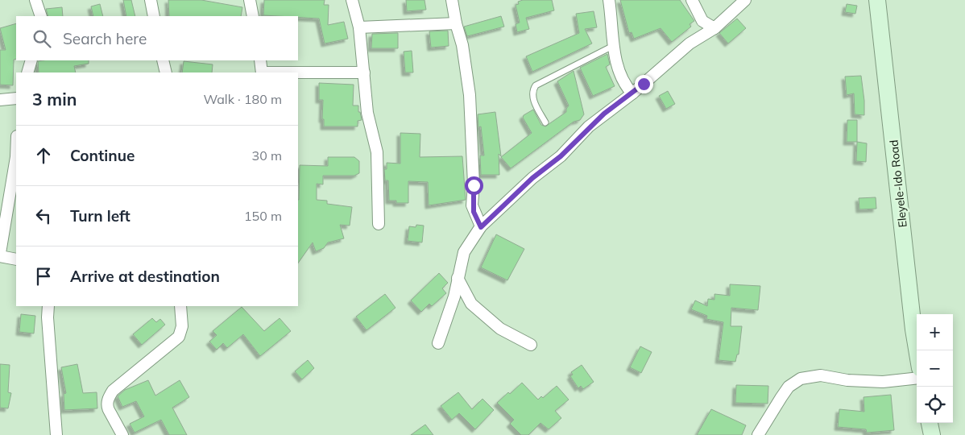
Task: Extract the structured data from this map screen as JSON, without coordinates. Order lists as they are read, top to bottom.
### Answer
{
  "streets": {
    "main road": ["Eleyele-Ido Road"]
  },
  "page": {
    "search": "Search here",
    "heading": ["3 min", "Walk · 180 m"],
    "list": [
      ["Continue", "30 m"],
      ["Turn left", "150 m"],
      "Arrive at destination"
    ],
    "map_buttons": ["+", "−"]
  }
}
